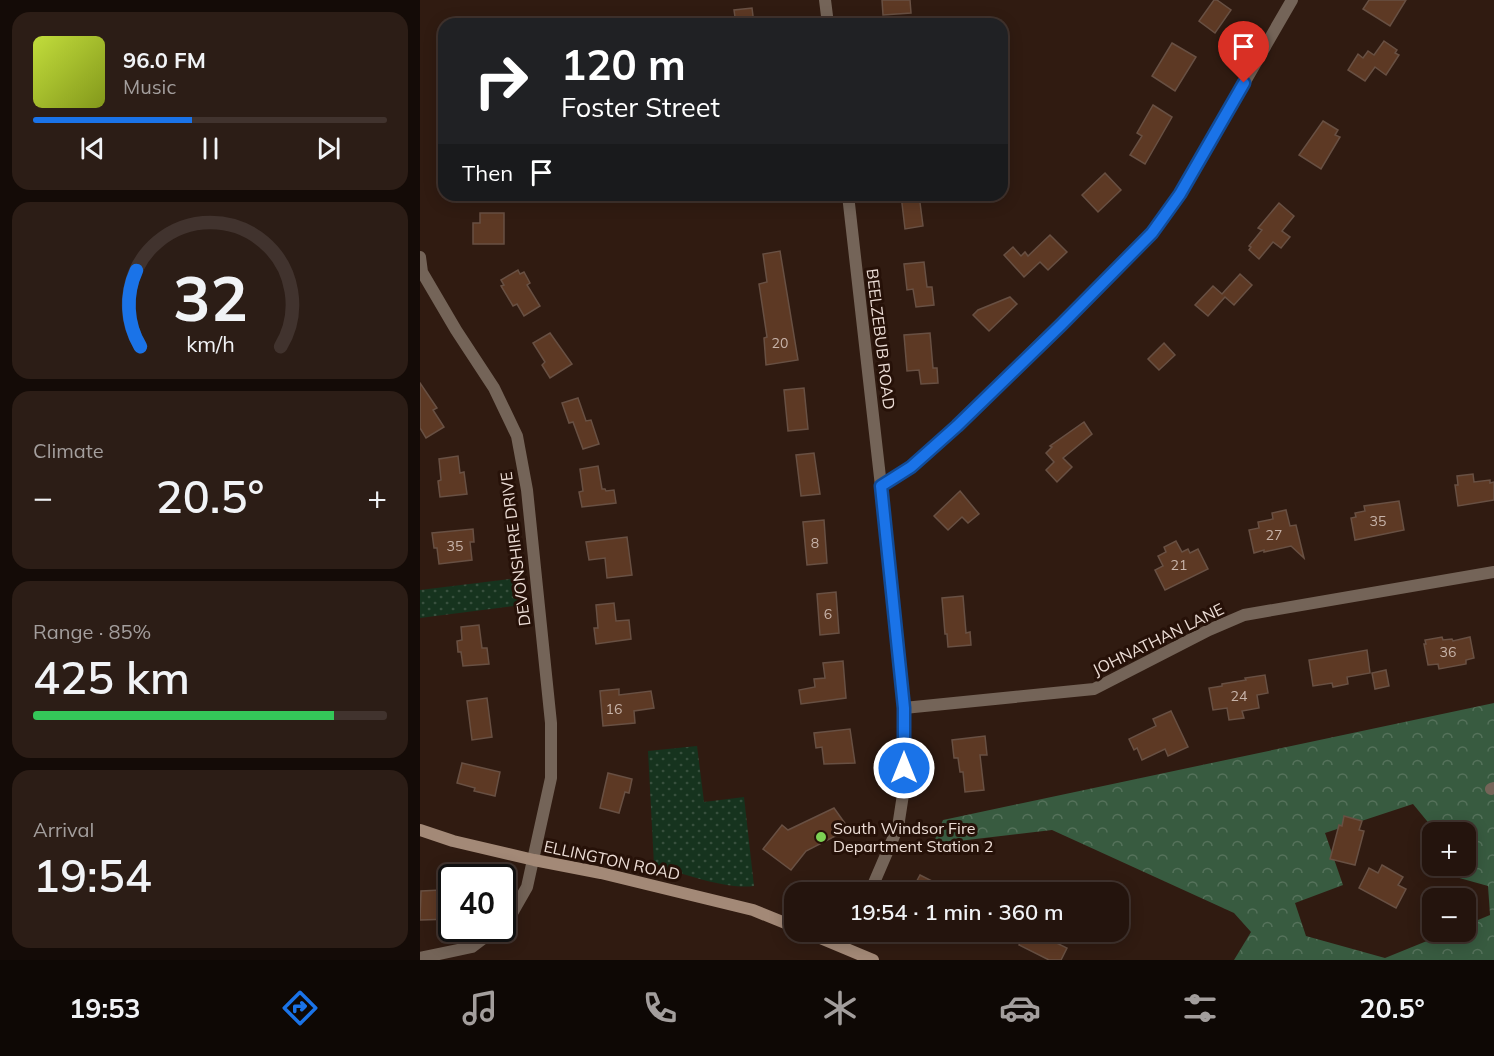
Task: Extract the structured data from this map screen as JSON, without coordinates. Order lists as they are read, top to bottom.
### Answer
{
  "streets": {
    "main road": ["ELLINGTON ROAD"],
    "street": ["BEELZEBUB ROAD", "DEVONSHIRE DRIVE", "JOHNATHAN LANE"]
  },
  "crossings": [
    ["BEELZEBUB ROAD", "JOHNATHAN LANE"],
    ["DEVONSHIRE DRIVE", "ELLINGTON ROAD"]
  ],
  "places": ["South Windsor Fire Department Station 2"],
  "house_numbers": [
    "20",
    "35",
    "27",
    "8",
    "35",
    "21",
    "6",
    "36",
    "24",
    "16"
  ],
  "page": {
    "turn": ["120 m", "Foster Street"],
    "song": ["96.0 FM", "Music"],
    "then": "Then",
    "tile": [
      "Climate",
      ["Range · 85%", "425 km"],
      ["Arrival", "19:54"]
    ],
    "heat": ["−", "20.5°", "+"],
    "map_buttons": ["+", "−"],
    "limit": "40",
    "trip": "19:54 · 1 min · 360 m",
    "tabs": ["19:53", "20.5°"],
    "gauge": ["32", "km/h"]
  }
}
